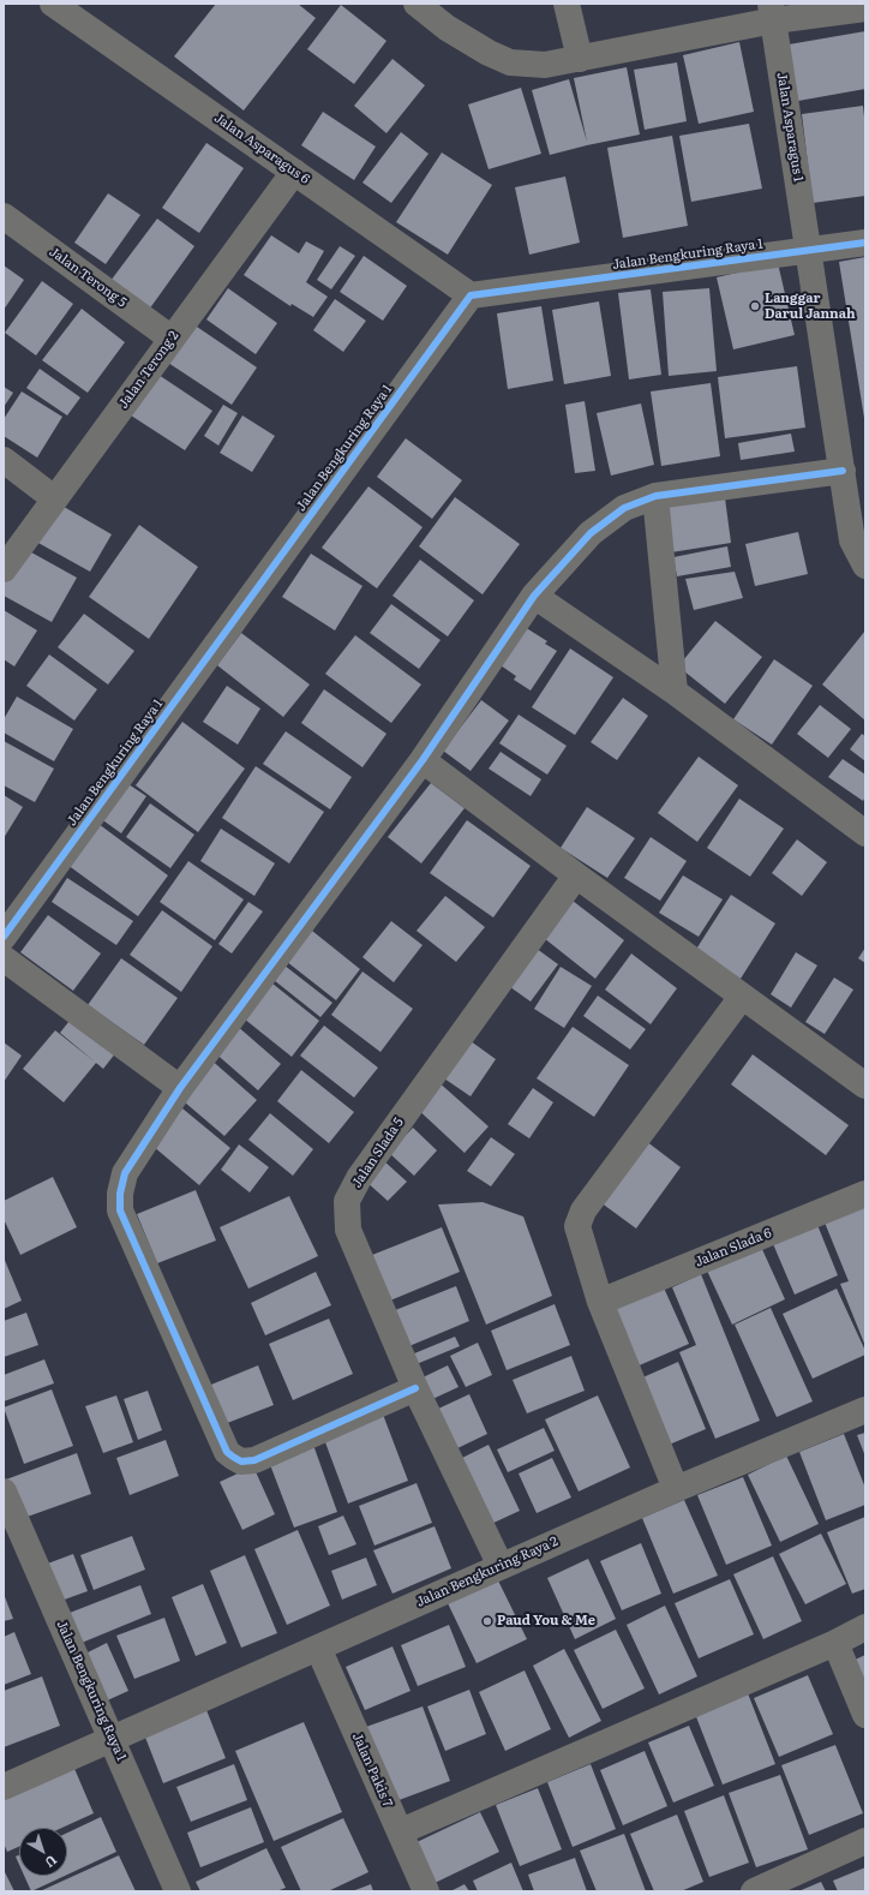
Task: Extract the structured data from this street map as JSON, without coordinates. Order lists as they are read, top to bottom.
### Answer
{
  "streets": {
    "street": [
      "Jalan Asparagus 1",
      "Jalan Asparagus 6",
      "Jalan Bengkuring Raya 1",
      "Jalan Terong 5",
      "Jalan Terong 2",
      "Jalan Slada 5",
      "Jalan Slada 6",
      "Jalan Bengkuring Raya 2",
      "Jalan Pakis 7"
    ]
  },
  "crossings": [
    ["Jalan Asparagus 1", "Jalan Bengkuring Raya 1"],
    ["Jalan Asparagus 6", "Jalan Bengkuring Raya 1"],
    ["Jalan Asparagus 6", "Jalan Terong 2"],
    ["Jalan Bengkuring Raya 1", "Jalan Bengkuring Raya 2"],
    ["Jalan Terong 5", "Jalan Terong 2"],
    ["Jalan Slada 5", "Jalan Bengkuring Raya 2"],
    ["Jalan Bengkuring Raya 2", "Jalan Pakis 7"]
  ],
  "places": ["Langgar Darul Jannah", "Paud You & Me"],
  "north": "bottom right"
}
